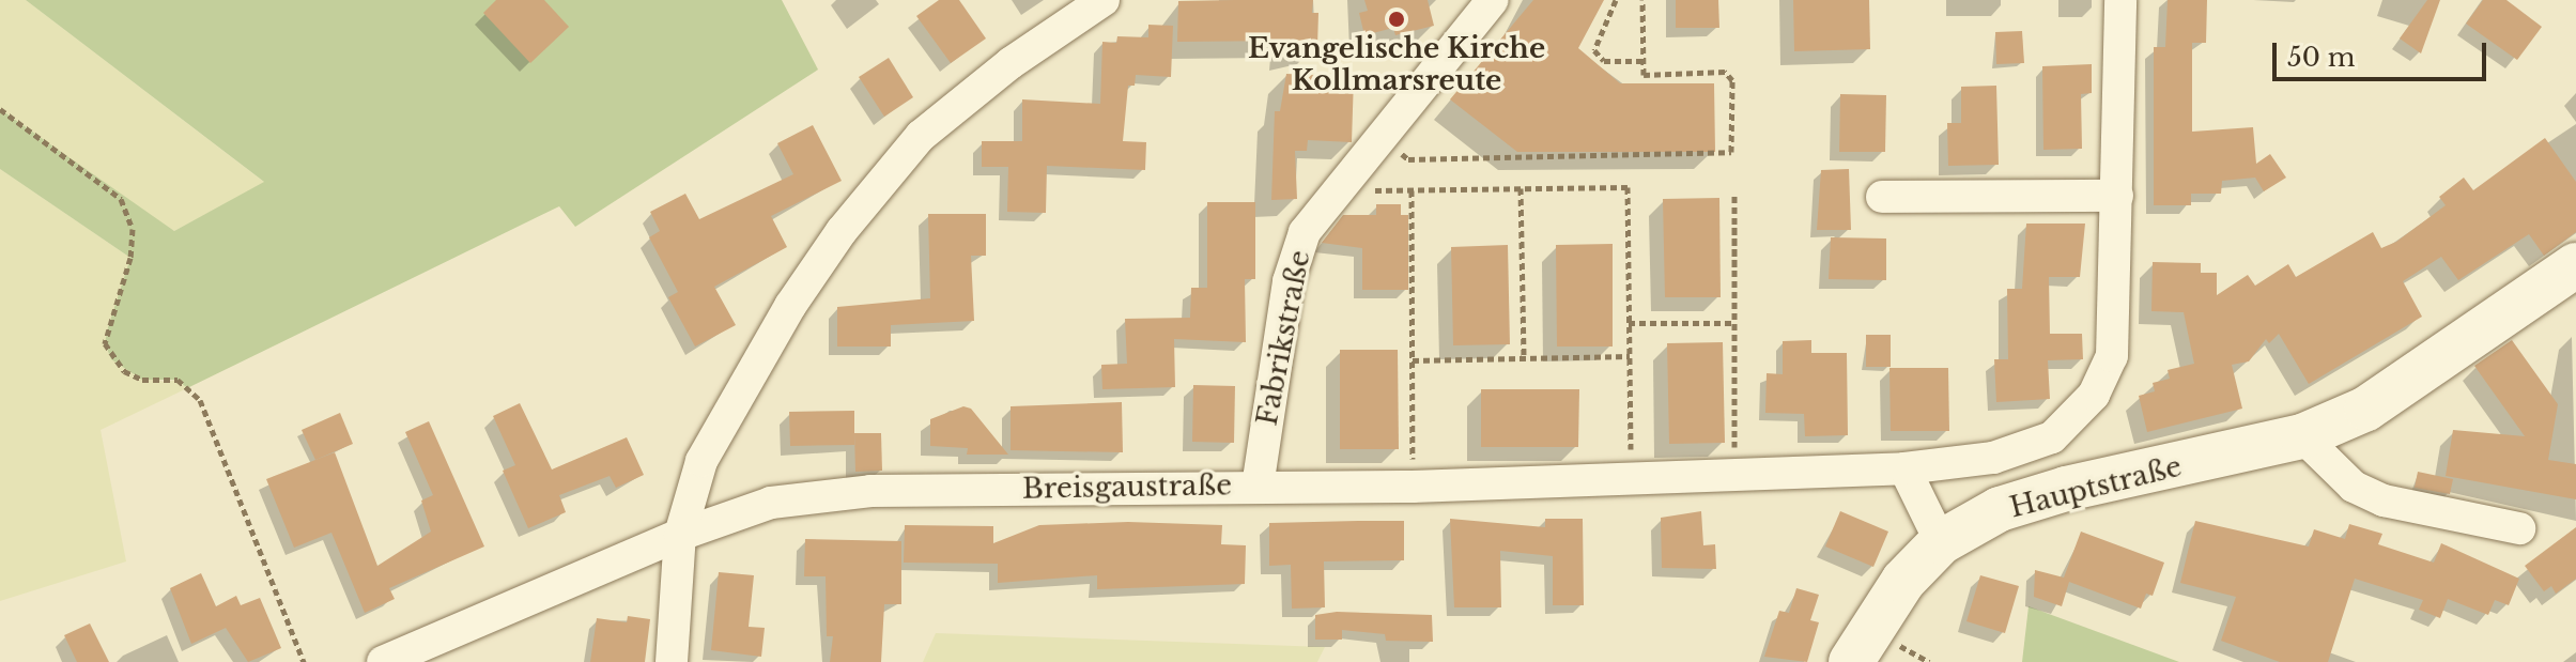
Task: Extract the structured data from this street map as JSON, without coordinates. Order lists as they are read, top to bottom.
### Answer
{
  "streets": {
    "main road": ["Hauptstraße"],
    "street": ["Fabrikstraße", "Breisgaustraße"]
  },
  "crossings": [
    ["Fabrikstraße", "Breisgaustraße"]
  ],
  "places": ["Evangelische Kirche Kollmarsreute"],
  "scale_bar": "50 m"
}
